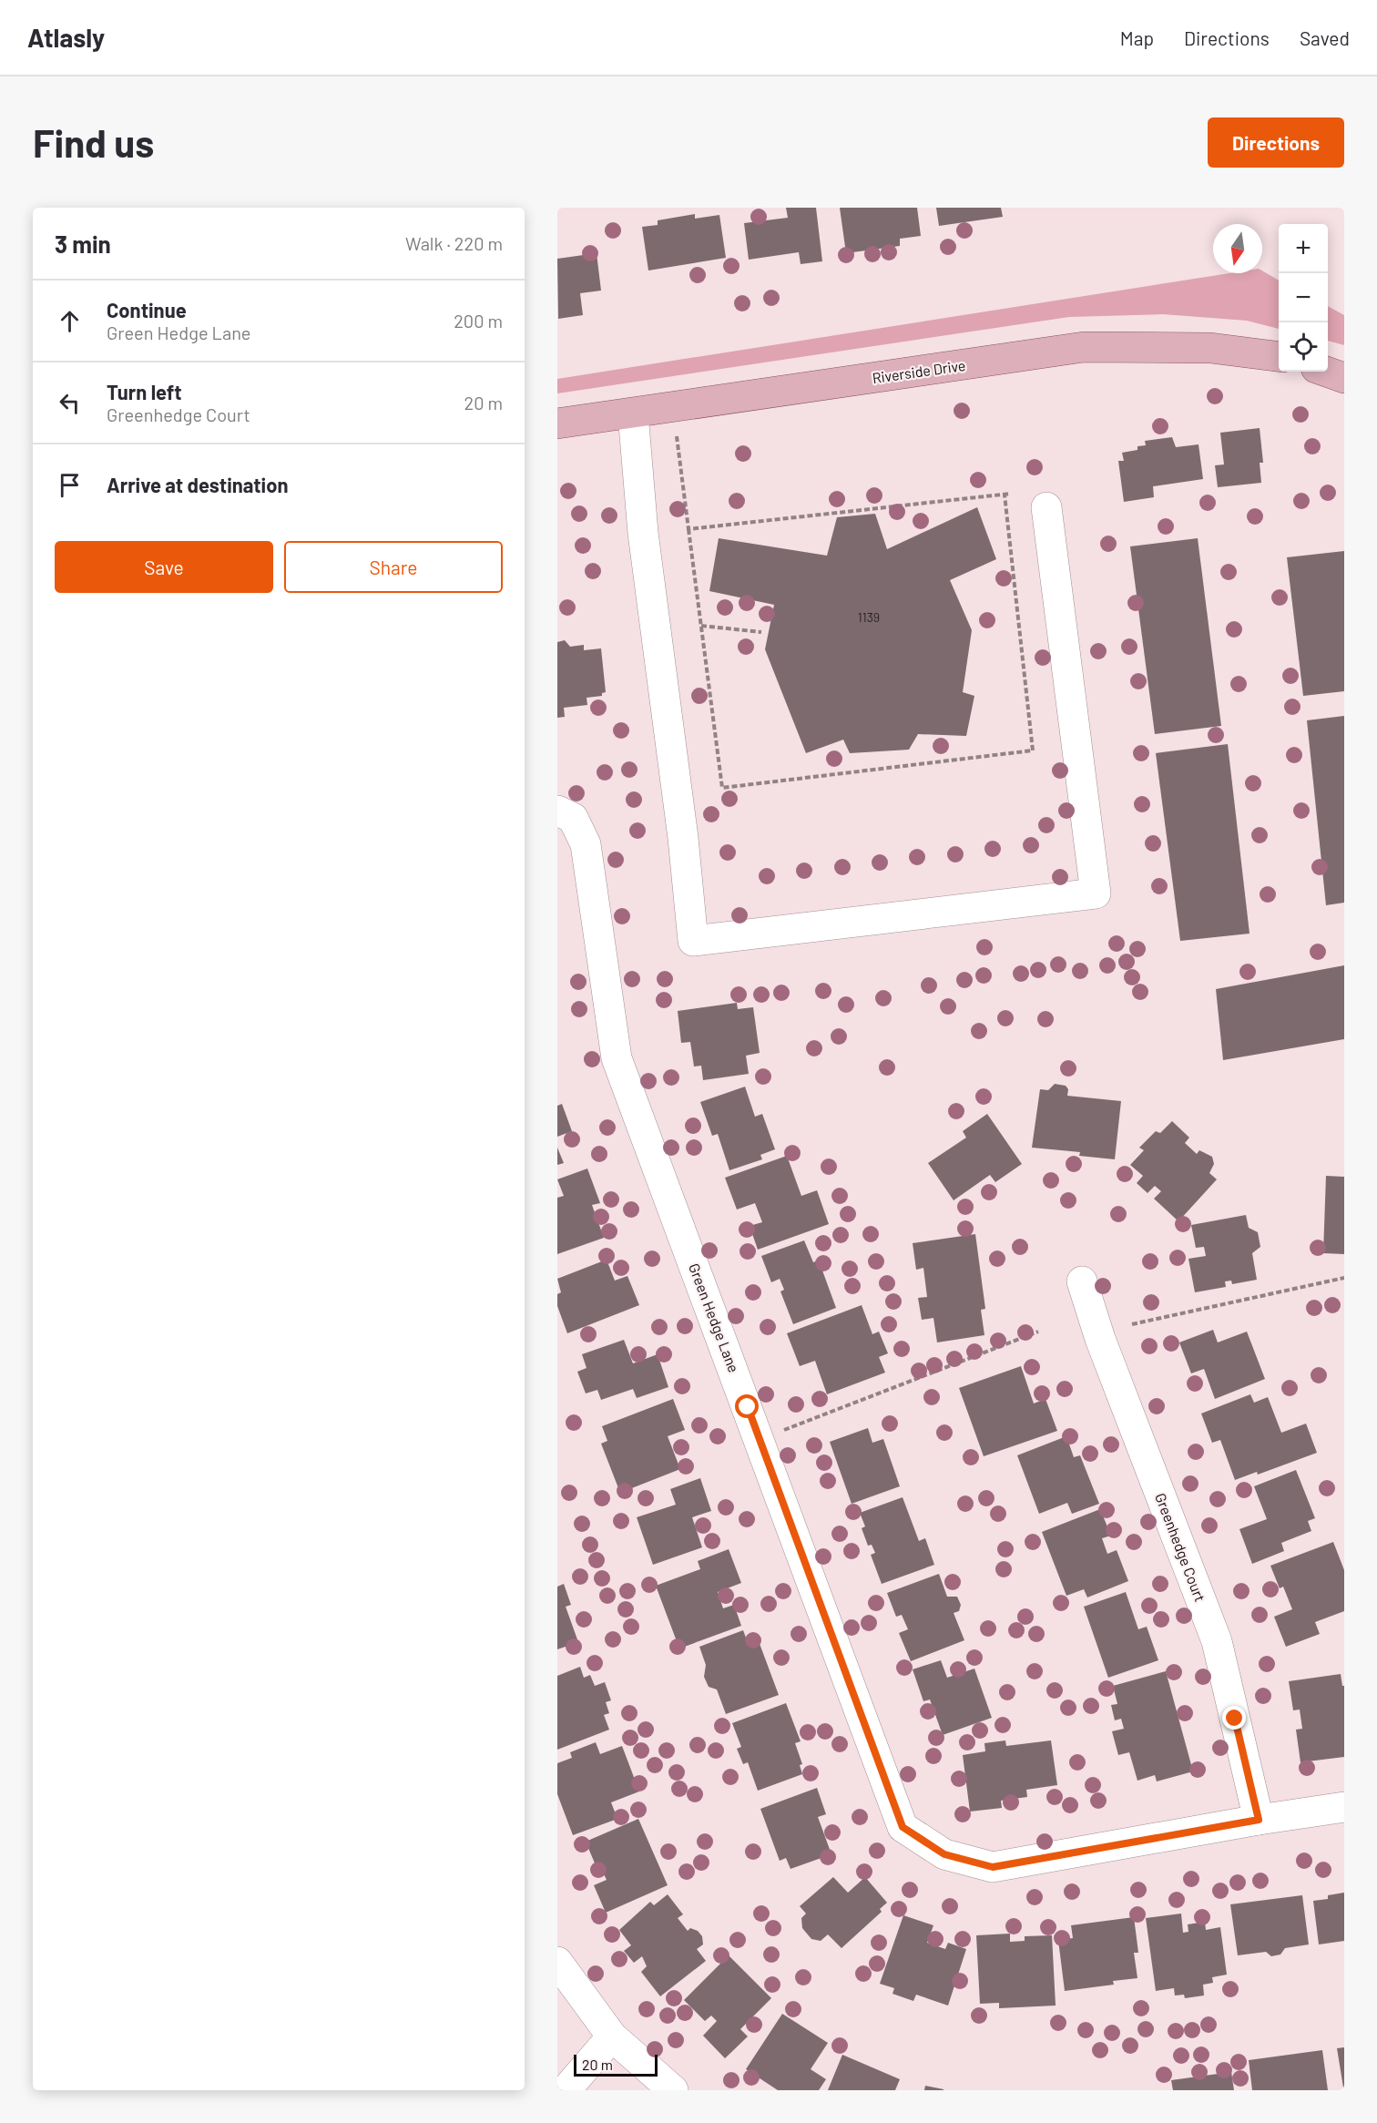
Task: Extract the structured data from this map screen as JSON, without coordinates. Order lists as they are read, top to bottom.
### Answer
{
  "streets": {
    "main road": ["Riverside Drive"],
    "street": ["Green Hedge Lane", "Greenhedge Court"]
  },
  "crossings": [
    ["Green Hedge Lane", "Greenhedge Court"]
  ],
  "house_numbers": ["1139"],
  "scale_bar": "20 m",
  "north": "bottom",
  "page": {
    "header": "Atlasly",
    "nav": ["Map", "Directions", "Saved"],
    "buttons": [
      "Directions",
      ["Save", "Share"]
    ],
    "title": "Find us",
    "heading": ["3 min", "Walk · 220 m"],
    "map_buttons": ["+", "−"],
    "list": [
      ["Continue", "Green Hedge Lane", "200 m"],
      ["Turn left", "Greenhedge Court", "20 m"],
      "Arrive at destination"
    ],
    "scale": "20 m"
  }
}
